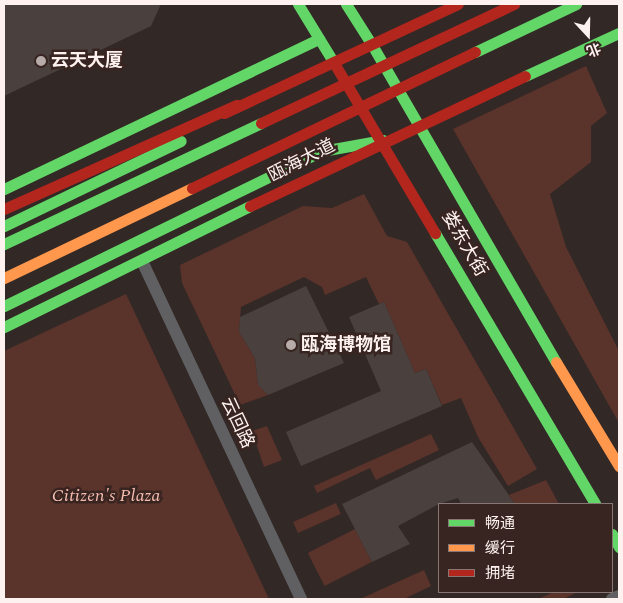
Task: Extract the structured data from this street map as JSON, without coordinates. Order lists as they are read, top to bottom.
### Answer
{
  "streets": {
    "main road": ["瓯海大道", "娄东大街"],
    "street": ["云回路"]
  },
  "crossings": [
    ["瓯海大道", "娄东大街"],
    ["瓯海大道", "云回路"]
  ],
  "parks": ["Citizen's Plaza"],
  "places": ["云天大厦", "瓯海博物馆"],
  "legend": ["畅通", "缓行", "拥堵"],
  "north": "bottom"
}
